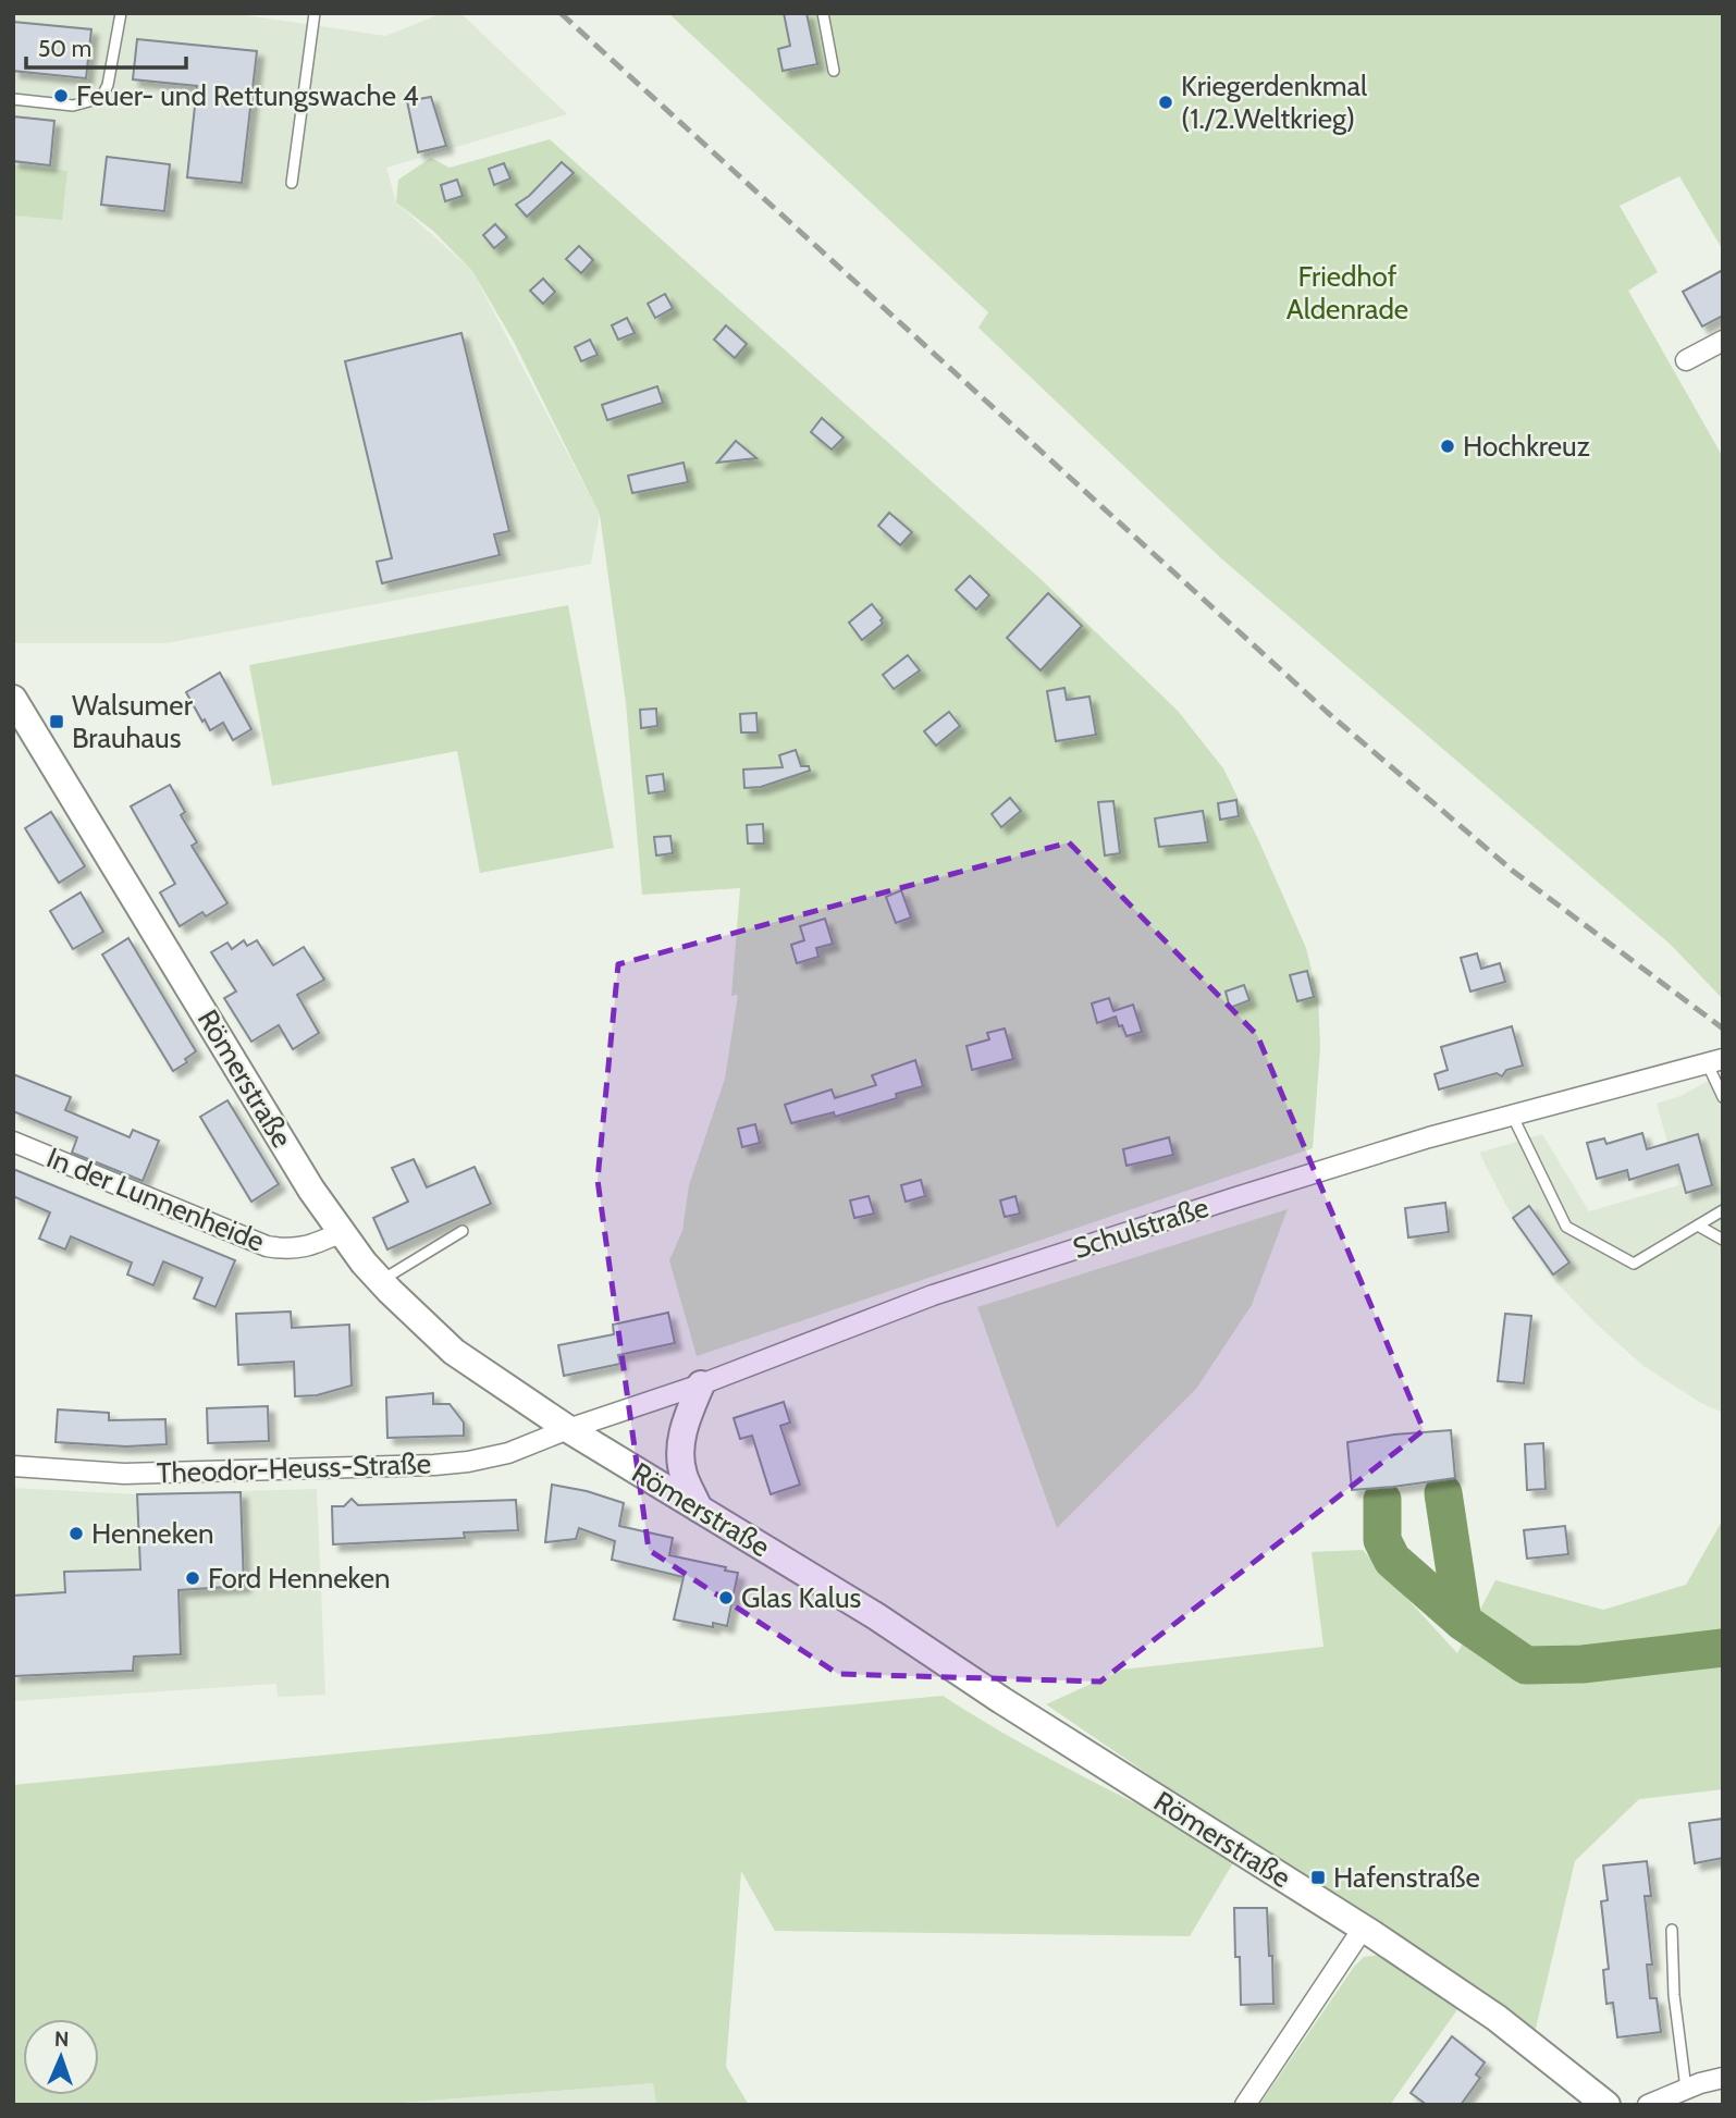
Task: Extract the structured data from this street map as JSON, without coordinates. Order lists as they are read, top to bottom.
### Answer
{
  "streets": {
    "street": [
      "Römerstraße",
      "In der Lunnenheide",
      "Schulstraße",
      "Theodor-Heuss-Straße"
    ]
  },
  "crossings": [
    ["Römerstraße", "In der Lunnenheide"],
    ["Römerstraße", "Schulstraße"],
    ["Römerstraße", "Theodor-Heuss-Straße"],
    ["Schulstraße", "Theodor-Heuss-Straße"]
  ],
  "parks": ["Friedhof Aldenrade"],
  "places": {
    "other": [
      "Feuer- und Rettungswache 4",
      "Kriegerdenkmal (1./2.Weltkrieg)",
      "Hochkreuz",
      "Henneken",
      "Ford Henneken",
      "Glas Kalus"
    ],
    "transit": ["Walsumer Brauhaus", "Hafenstraße"]
  },
  "scale_bar": "50 m",
  "north": "top"
}
